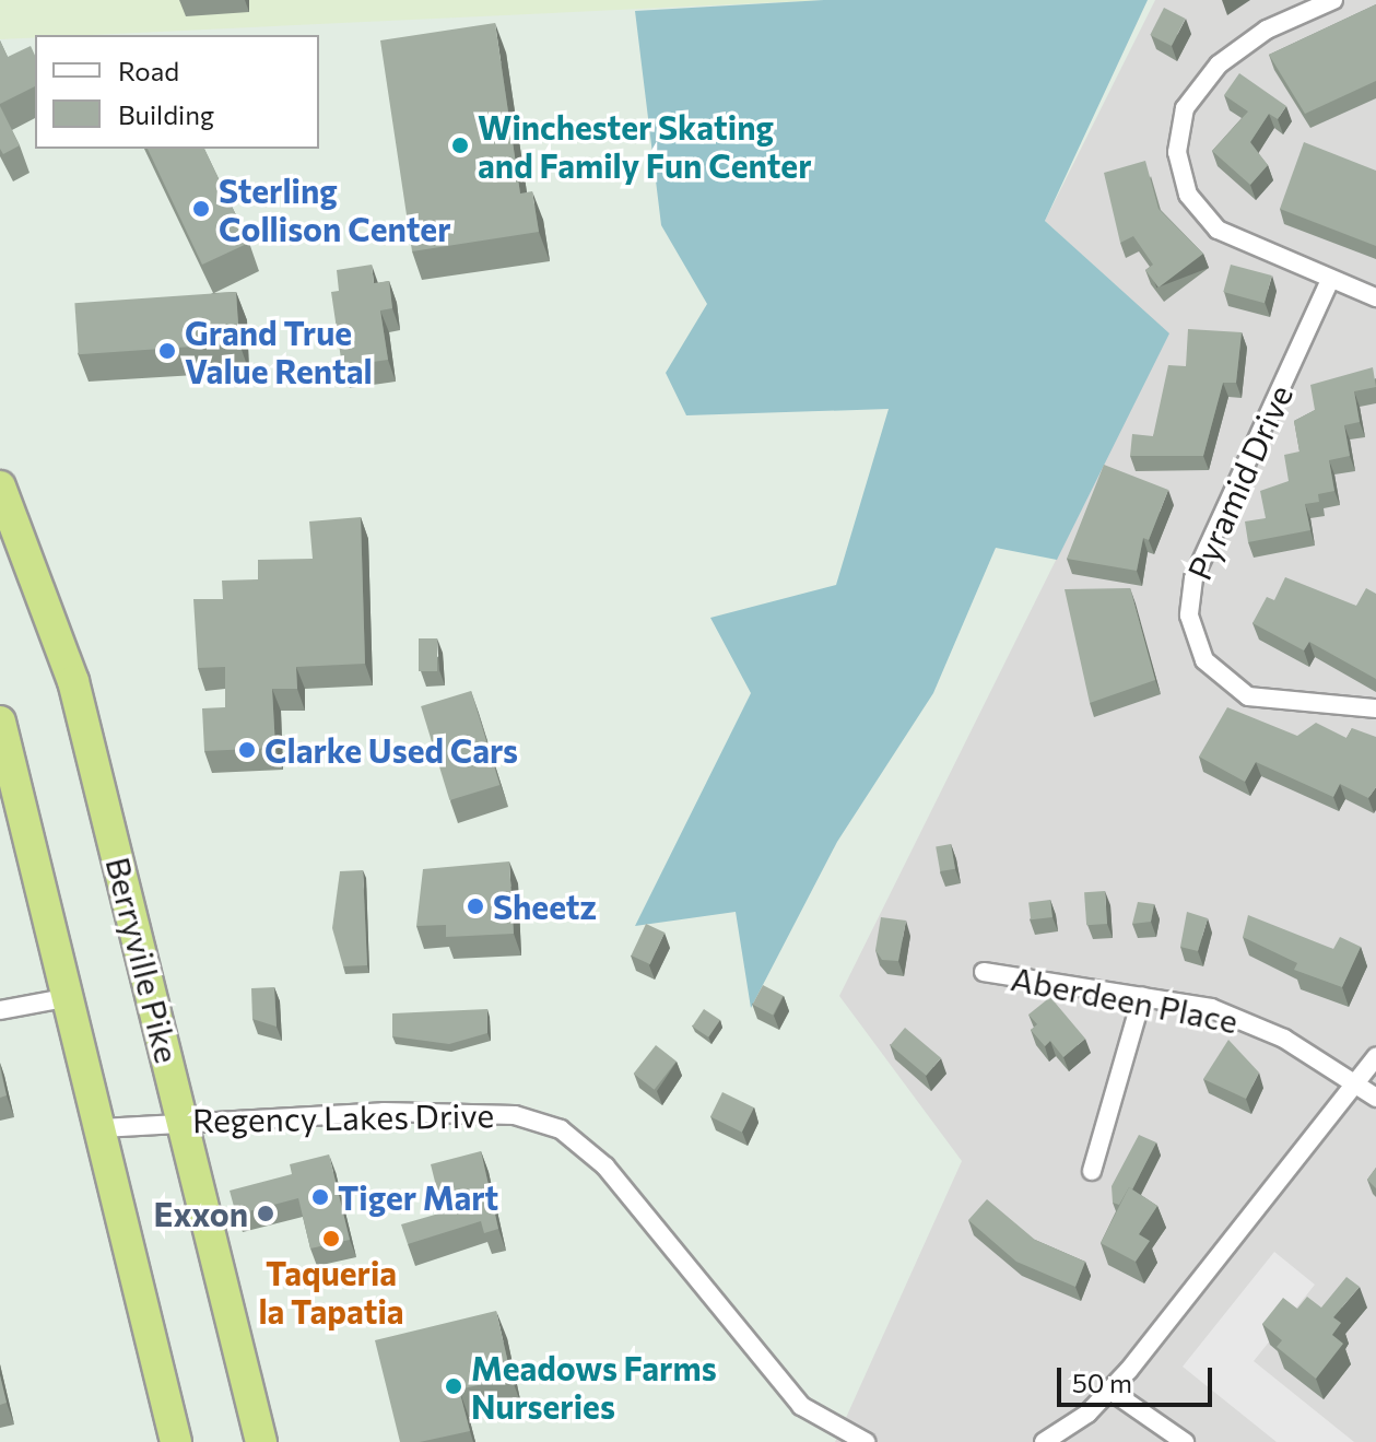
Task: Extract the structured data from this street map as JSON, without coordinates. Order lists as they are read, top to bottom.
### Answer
{
  "streets": {
    "highway": ["Berryville Pike"],
    "street": ["Pyramid Drive", "Aberdeen Place", "Regency Lakes Drive"]
  },
  "crossings": [
    ["Berryville Pike", "Regency Lakes Drive"]
  ],
  "places": [
    "Winchester Skating and Family Fun Center",
    "Sterling Collison Center",
    "Grand True Value Rental",
    "Clarke Used Cars",
    "Sheetz",
    "Tiger Mart",
    "Exxon",
    "Taqueria la Tapatia",
    "Meadows Farms Nurseries"
  ],
  "legend": ["Road", "Building"],
  "scale_bar": "50 m"
}
